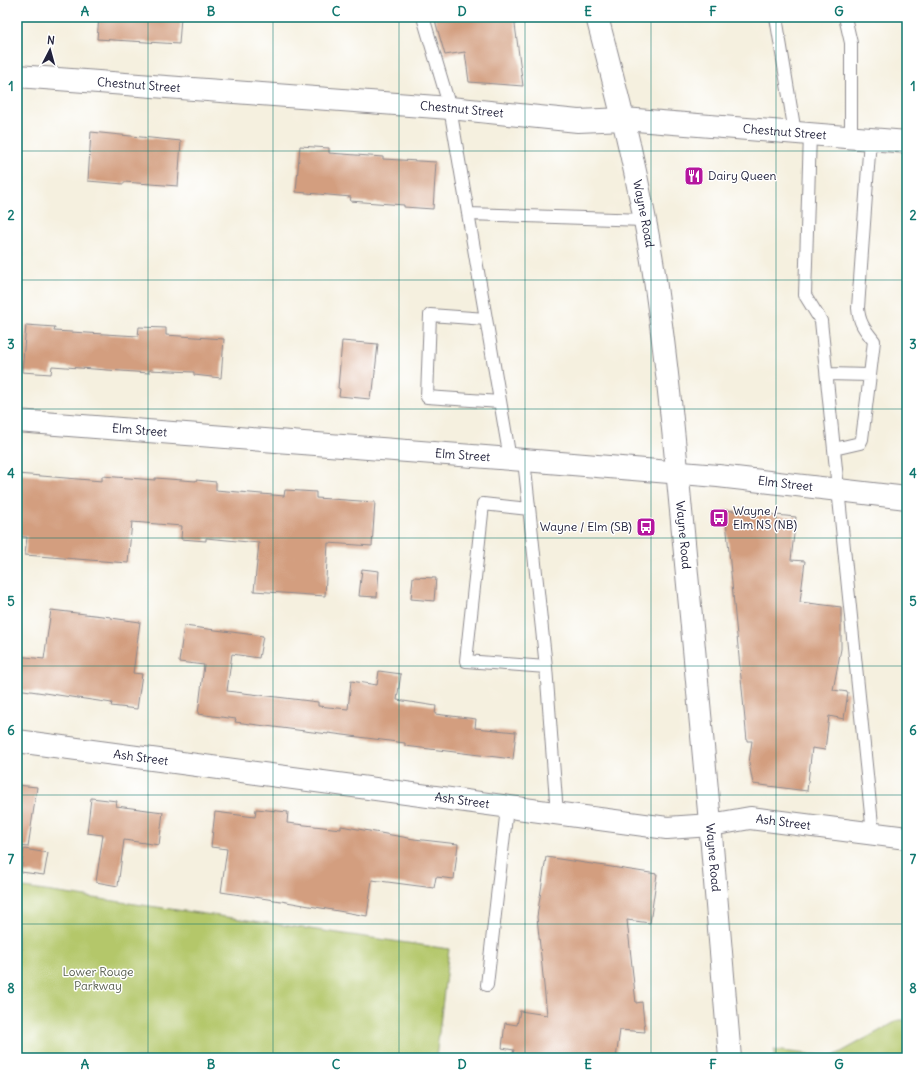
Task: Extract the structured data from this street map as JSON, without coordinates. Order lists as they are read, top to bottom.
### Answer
{
  "streets": {
    "street": [
      "Chestnut Street",
      "Wayne Road",
      "Elm Street",
      "Ash Street"
    ]
  },
  "crossings": [
    ["Chestnut Street", "Wayne Road"],
    ["Wayne Road", "Elm Street"],
    ["Wayne Road", "Ash Street"]
  ],
  "parks": ["Lower Rouge Parkway"],
  "places": {
    "restaurant": ["Dairy Queen"],
    "bus stop": ["Wayne / Elm NS (NB)", "Wayne / Elm (SB)"]
  },
  "north": "top",
  "grid": {
    "columns": [
      "A",
      "B",
      "C",
      "D",
      "E",
      "F",
      "G"
    ],
    "rows": [
      "1",
      "2",
      "3",
      "4",
      "5",
      "6",
      "7",
      "8"
    ]
  }
}
